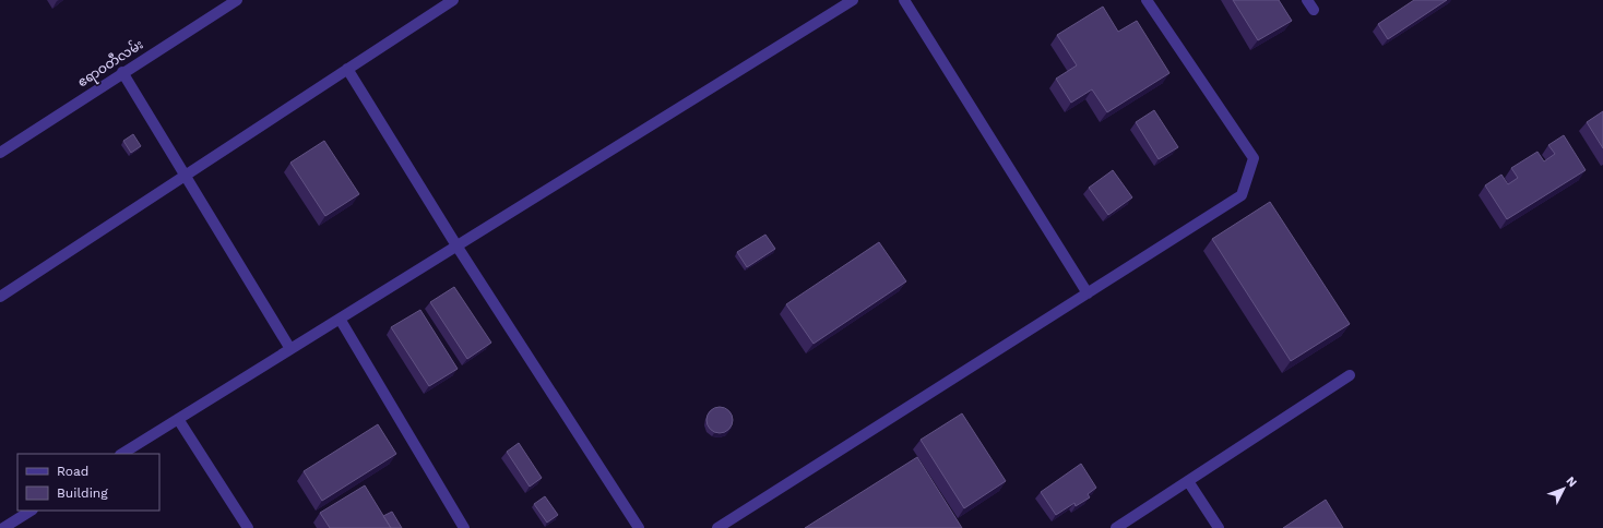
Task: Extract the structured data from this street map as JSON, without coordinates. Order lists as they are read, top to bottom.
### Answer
{
  "streets": {
    "street": ["ဧရာဝတီလမ်း"]
  },
  "legend": ["Road", "Building"],
  "north": "top right"
}
